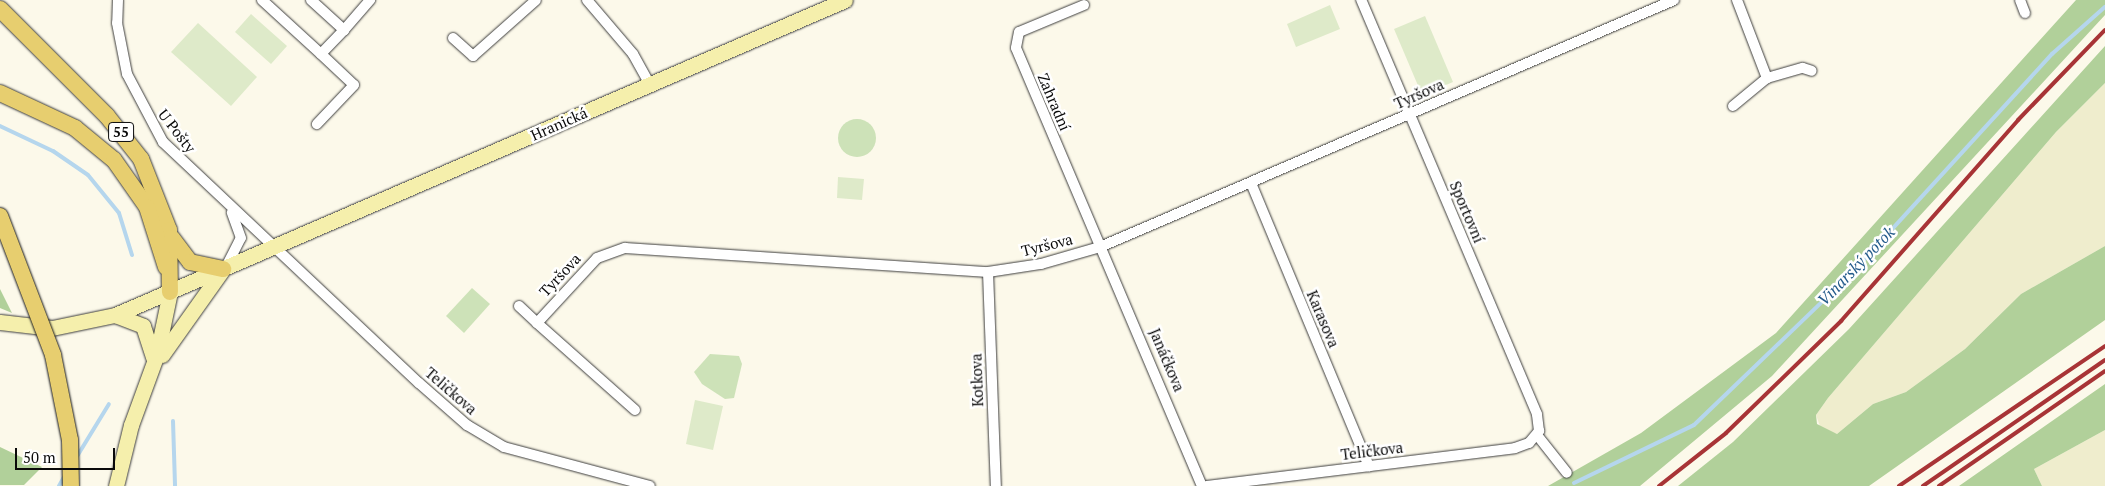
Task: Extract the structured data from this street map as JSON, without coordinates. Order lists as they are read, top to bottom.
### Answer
{
  "streets": {
    "main road": ["Hranická", "55"],
    "street": [
      "Tyršova",
      "Zahradní",
      "U Pošty",
      "Sportovní",
      "Karasova",
      "Janáčkova",
      "Kotkova",
      "Teličkova"
    ]
  },
  "crossings": [
    ["Tyršova", "Zahradní"],
    ["Tyršova", "Sportovní"],
    ["Tyršova", "Karasova"],
    ["Tyršova", "Janáčkova"],
    ["Tyršova", "Kotkova"],
    ["Zahradní", "Janáčkova"],
    ["Hranická", "U Pošty"],
    ["Hranická", "55"],
    ["Hranická", "Teličkova"],
    ["U Pošty", "Teličkova"],
    ["Sportovní", "Teličkova"],
    ["Karasova", "Teličkova"]
  ],
  "water": ["Vinarský potok"],
  "scale_bar": "50 m"
}
